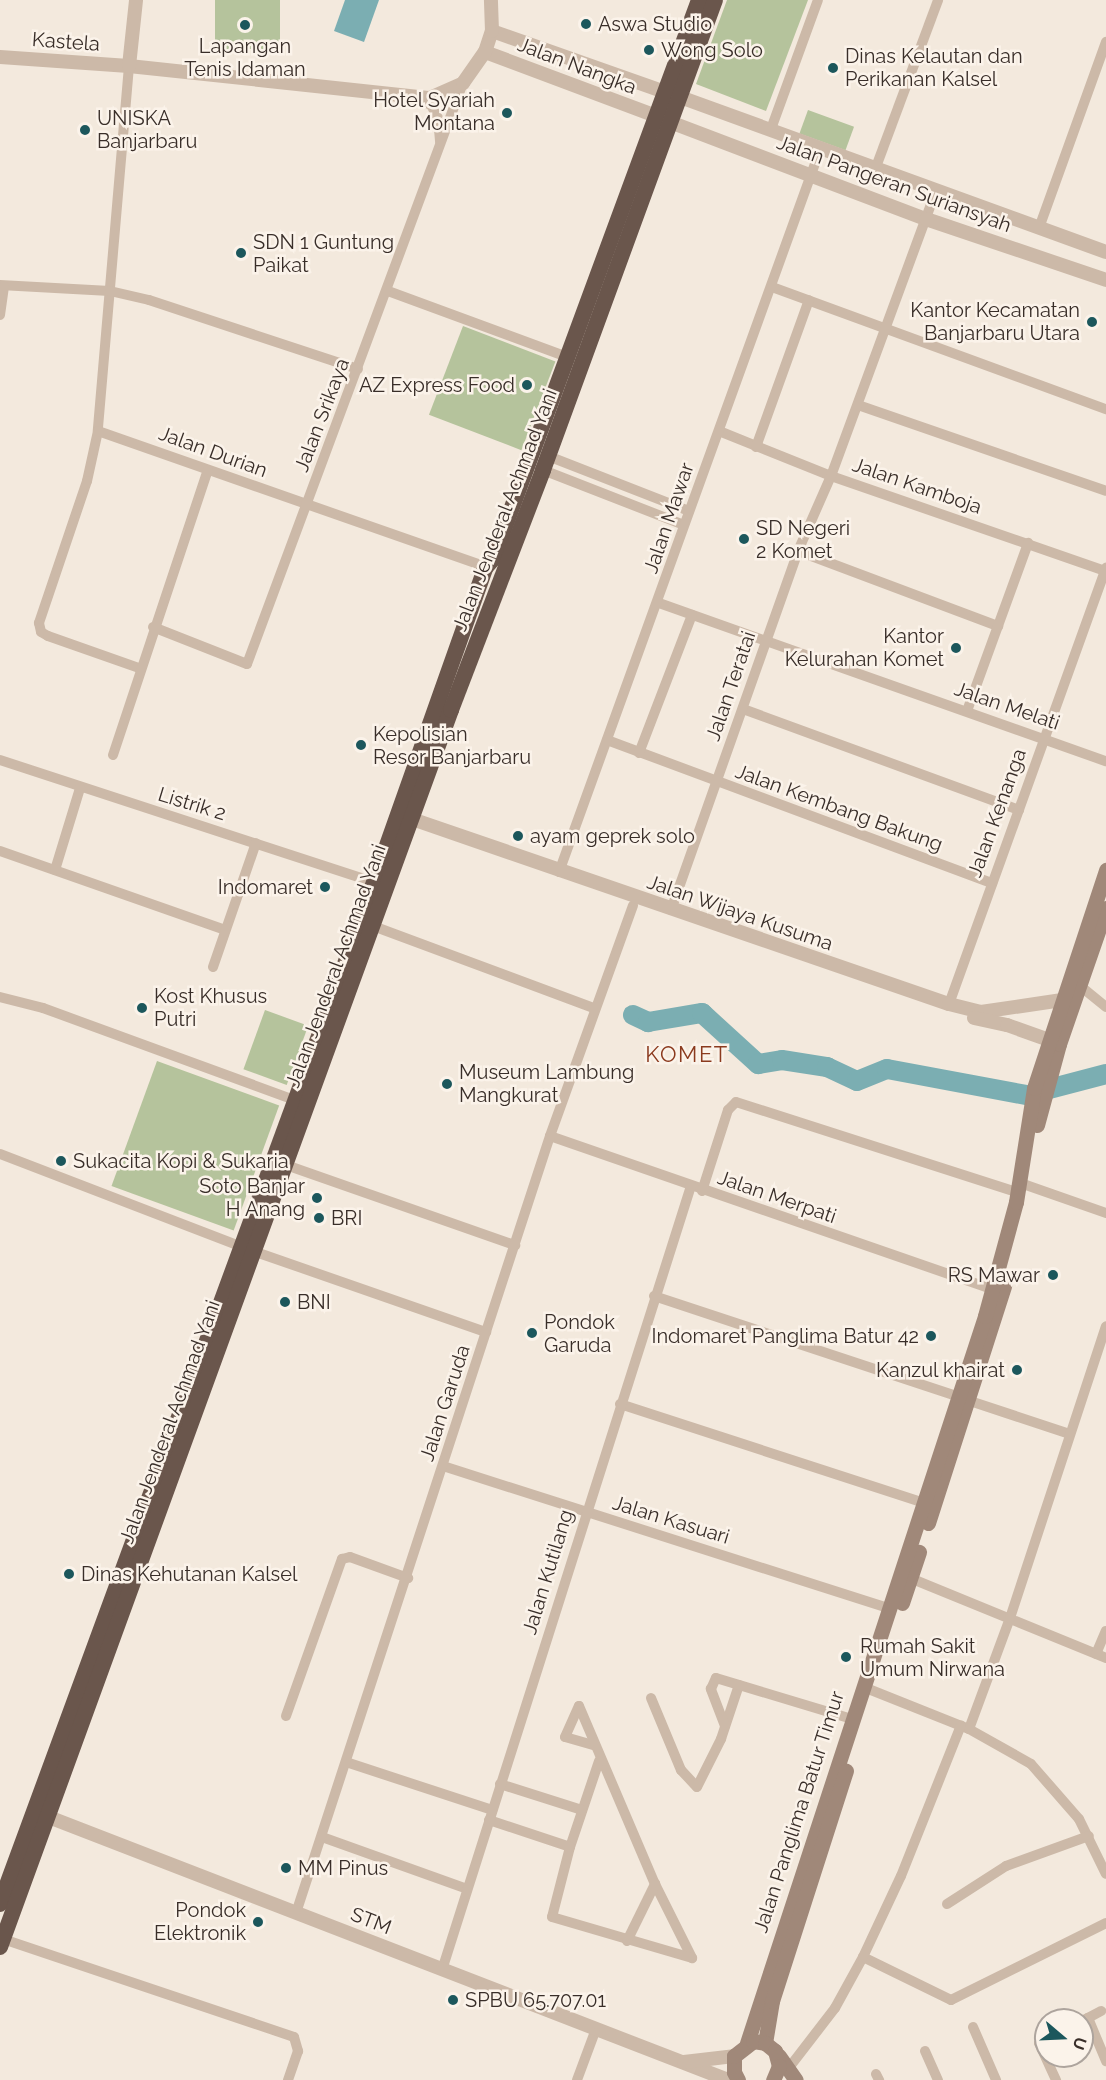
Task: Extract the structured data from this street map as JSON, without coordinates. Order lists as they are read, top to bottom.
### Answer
{
  "streets": {
    "highway": ["Jalan Jenderal Achmad Yani"],
    "main road": ["Jalan Panglima Batur Timur"],
    "street": [
      "Kastela",
      "Jalan Nangka",
      "Jalan Pangeran Suriansyah",
      "Jalan Srikaya",
      "Jalan Durian",
      "Jalan Kamboja",
      "Jalan Mawar",
      "Jalan Teratai",
      "Jalan Melati",
      "Listrik 2",
      "Jalan Kembang Bakung",
      "Jalan Kenanga",
      "Jalan Wijaya Kusuma",
      "Jalan Merpati",
      "Jalan Garuda",
      "Jalan Kasuari",
      "Jalan Kutilang",
      "STM"
    ]
  },
  "crossings": [
    ["Kastela", "Jalan Srikaya"],
    ["Jalan Nangka", "Jalan Pangeran Suriansyah"],
    ["Jalan Nangka", "Jalan Jenderal Achmad Yani"],
    ["Jalan Pangeran Suriansyah", "Jalan Jenderal Achmad Yani"],
    ["Jalan Pangeran Suriansyah", "Jalan Mawar"],
    ["Jalan Pangeran Suriansyah", "Jalan Teratai"],
    ["Jalan Srikaya", "Jalan Durian"],
    ["Jalan Durian", "Jalan Jenderal Achmad Yani"],
    ["Jalan Kamboja", "Jalan Mawar"],
    ["Jalan Kamboja", "Jalan Teratai"],
    ["Jalan Kamboja", "Jalan Kenanga"],
    ["Jalan Jenderal Achmad Yani", "Listrik 2"],
    ["Jalan Jenderal Achmad Yani", "Jalan Wijaya Kusuma"],
    ["Jalan Jenderal Achmad Yani", "STM"],
    ["Jalan Mawar", "Jalan Melati"],
    ["Jalan Mawar", "Jalan Kembang Bakung"],
    ["Jalan Mawar", "Jalan Wijaya Kusuma"],
    ["Jalan Teratai", "Jalan Melati"],
    ["Jalan Teratai", "Jalan Kembang Bakung"],
    ["Jalan Teratai", "Jalan Wijaya Kusuma"],
    ["Jalan Melati", "Jalan Kenanga"],
    ["Jalan Kembang Bakung", "Jalan Kenanga"],
    ["Jalan Kenanga", "Jalan Wijaya Kusuma"],
    ["Jalan Wijaya Kusuma", "Jalan Garuda"],
    ["Jalan Wijaya Kusuma", "Jalan Panglima Batur Timur"],
    ["Jalan Merpati", "Jalan Garuda"],
    ["Jalan Merpati", "Jalan Kutilang"],
    ["Jalan Merpati", "Jalan Panglima Batur Timur"],
    ["Jalan Garuda", "Jalan Kasuari"],
    ["Jalan Garuda", "STM"],
    ["Jalan Kasuari", "Jalan Kutilang"],
    ["Jalan Kasuari", "Jalan Panglima Batur Timur"],
    ["Jalan Kutilang", "STM"]
  ],
  "districts": ["KOMET"],
  "places": [
    "Aswa Studio",
    "Lapangan Tenis Idaman",
    "Wong Solo",
    "Dinas Kelautan dan Perikanan Kalsel",
    "Hotel Syariah Montana",
    "UNISKA Banjarbaru",
    "SDN 1 Guntung Paikat",
    "Kantor Kecamatan Banjarbaru Utara",
    "AZ Express Food",
    "SD Negeri 2 Komet",
    "Kantor Kelurahan Komet",
    "Kepolisian Resor Banjarbaru",
    "ayam geprek solo",
    "Indomaret",
    "Kost Khusus Putri",
    "Museum Lambung Mangkurat",
    "Sukacita Kopi & Sukaria",
    "Soto Banjar H Anang",
    "BRI",
    "RS Mawar",
    "BNI",
    "Pondok Garuda",
    "Indomaret Panglima Batur 42",
    "Kanzul khairat",
    "Dinas Kehutanan Kalsel",
    "Rumah Sakit Umum Nirwana",
    "MM Pinus",
    "Pondok Elektronik",
    "SPBU 65.707.01"
  ],
  "north": "right"
}
